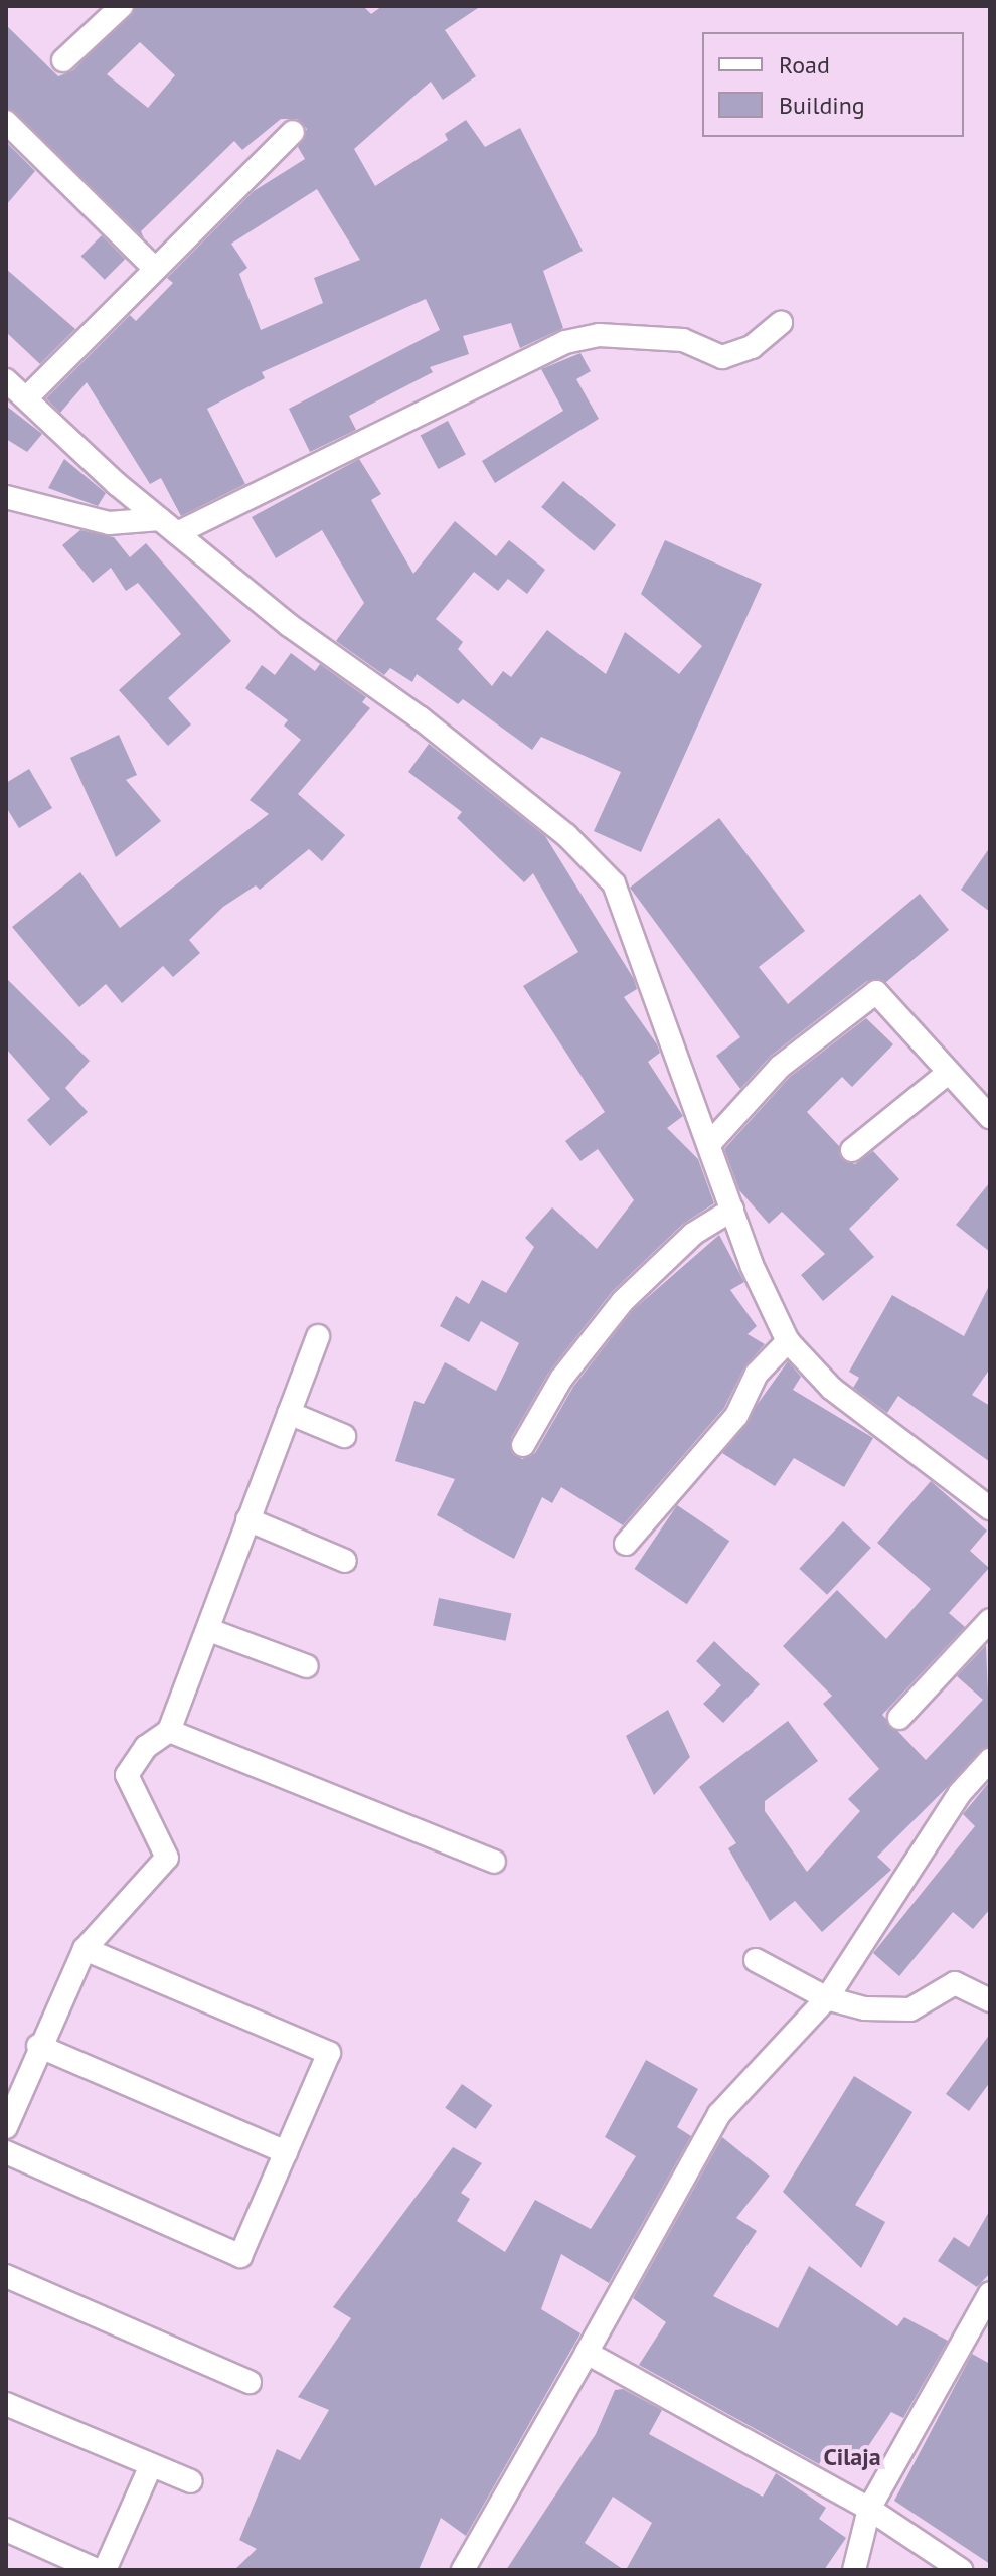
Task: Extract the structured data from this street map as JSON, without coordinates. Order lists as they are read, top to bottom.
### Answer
{
  "districts": ["Cilaja"],
  "legend": ["Road", "Building"]
}
